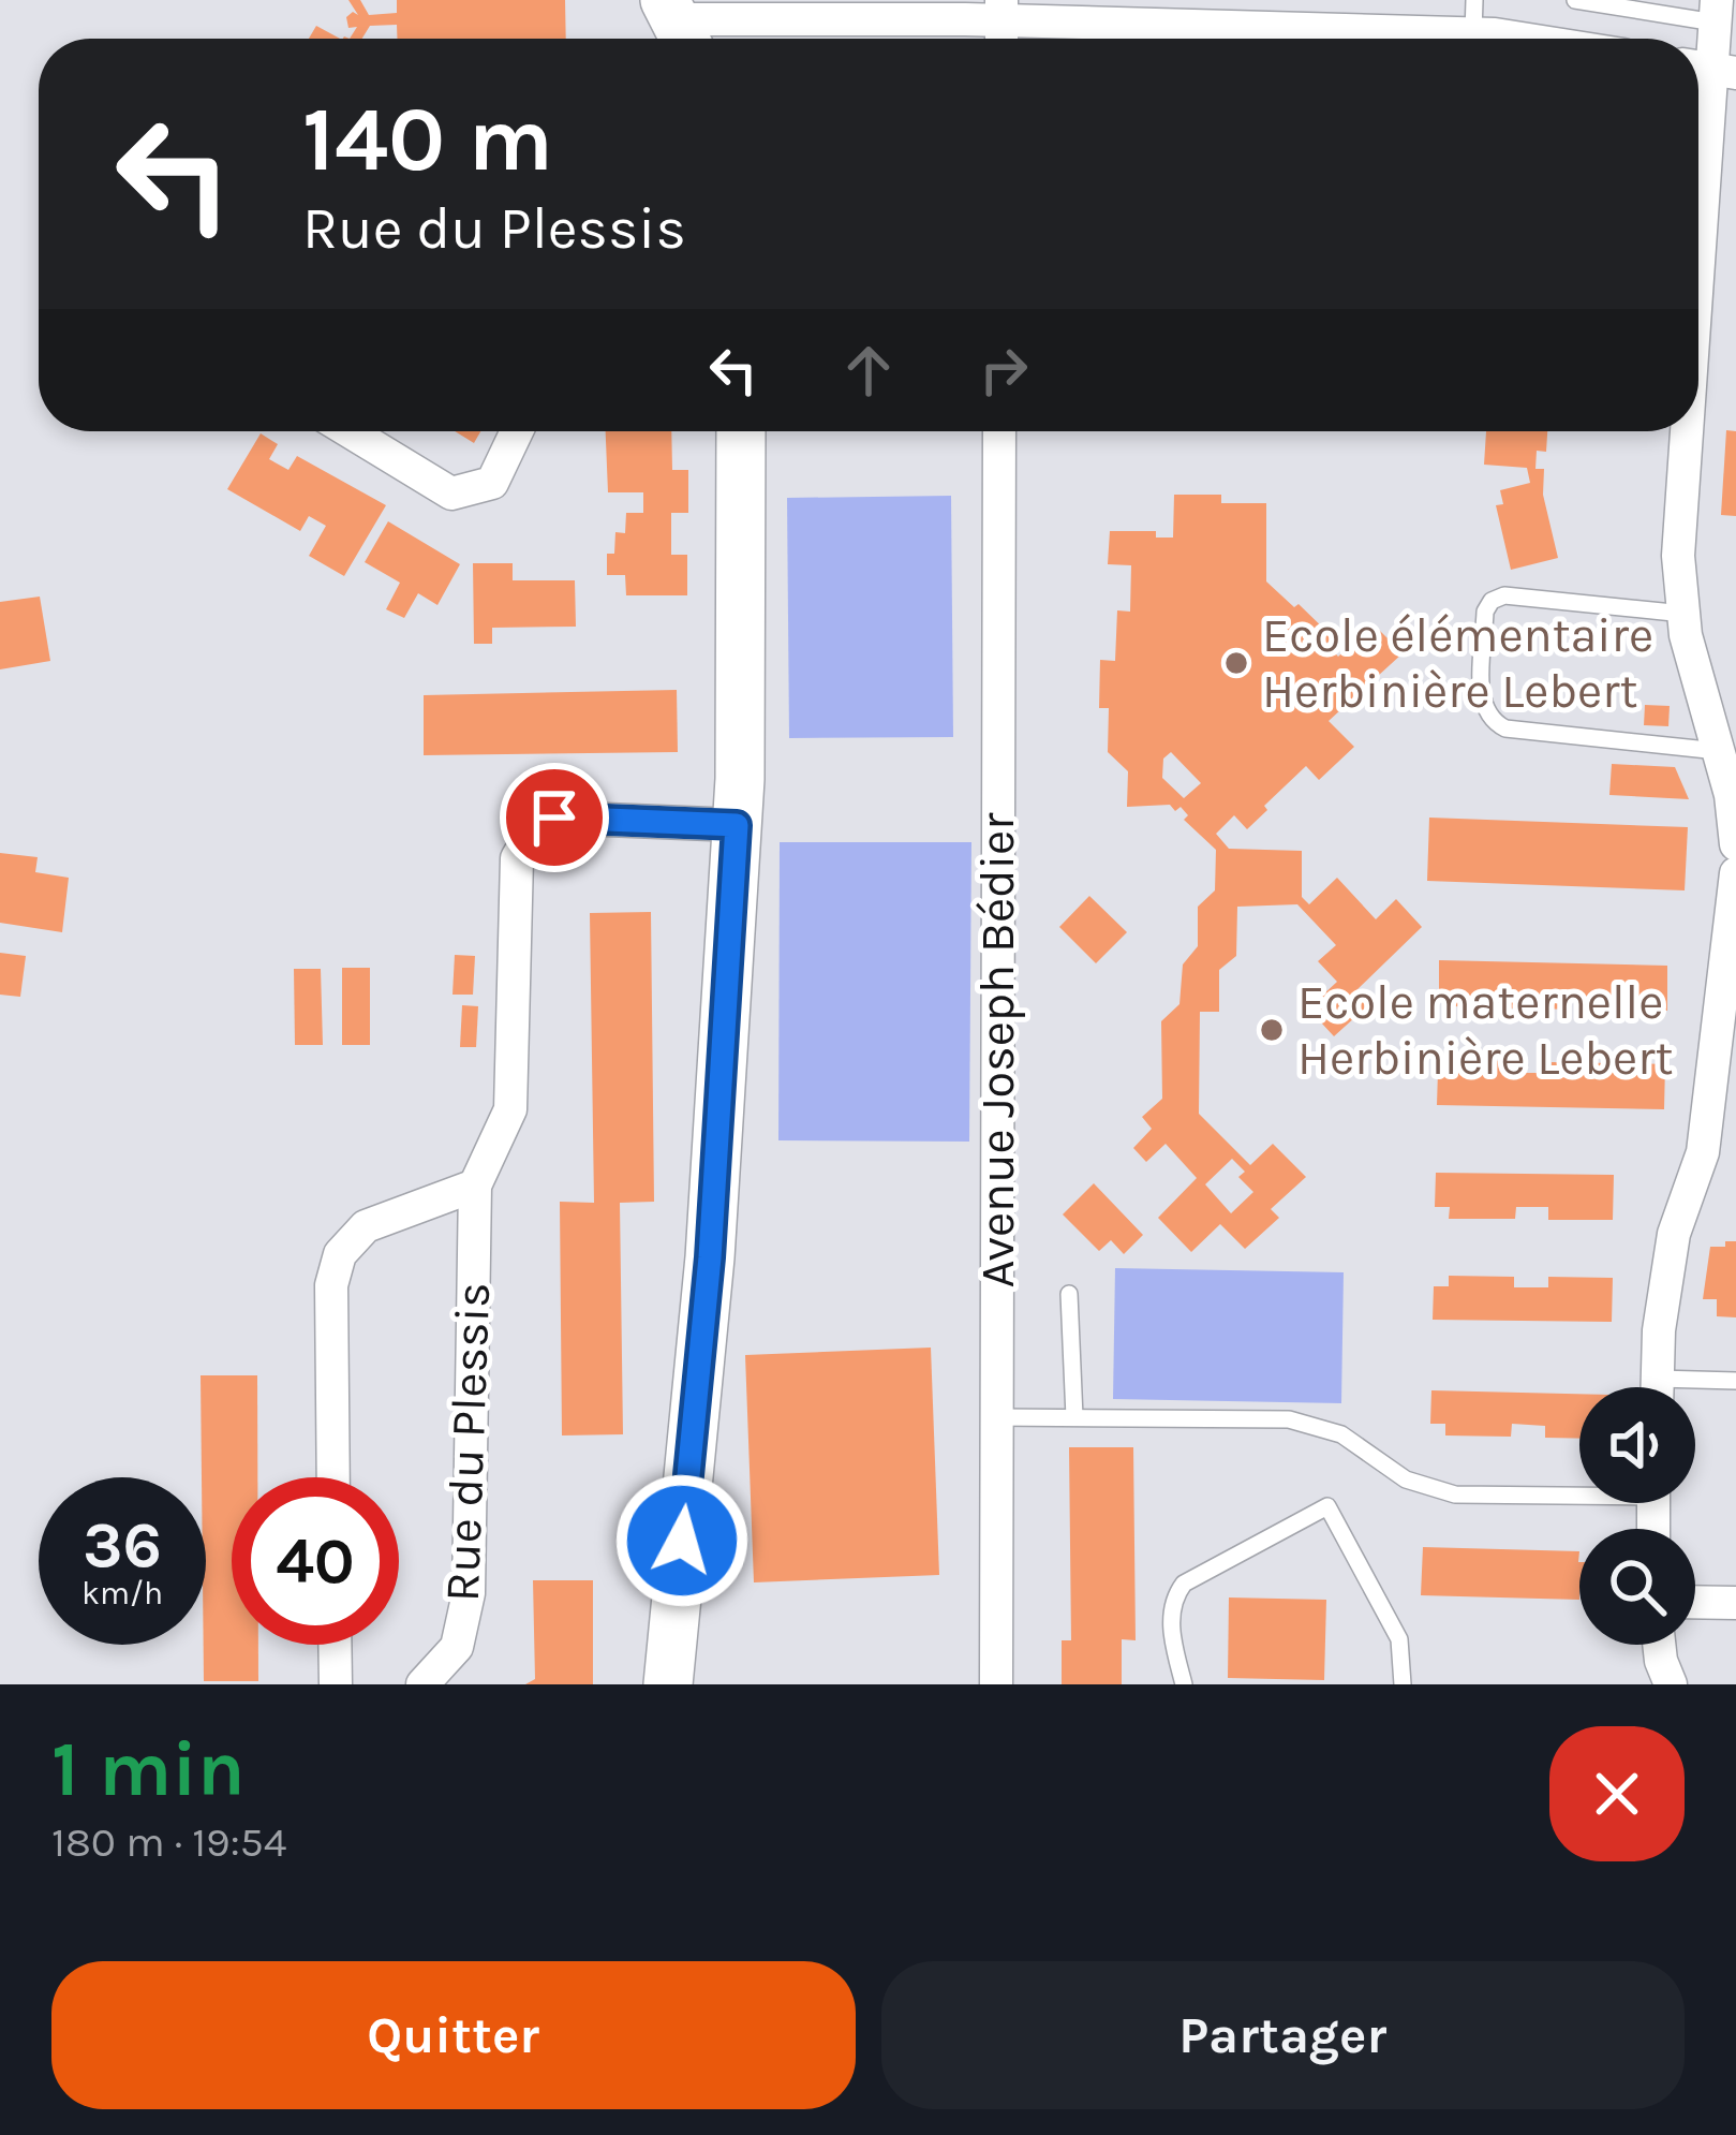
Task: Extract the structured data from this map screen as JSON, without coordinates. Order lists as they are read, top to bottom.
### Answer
{
  "streets": {
    "street": ["Avenue Joseph Bédier", "Rue du Plessis"]
  },
  "places": ["Ecole élémentaire Herbinière Lebert", "Ecole maternelle Herbinière Lebert"],
  "page": {
    "turn": ["140 m", "Rue du Plessis"],
    "speed": "36 km/h",
    "limit": "40",
    "heading": ["1 min", "180 m · 19:54"],
    "buttons": ["Quitter", "Partager"]
  }
}
